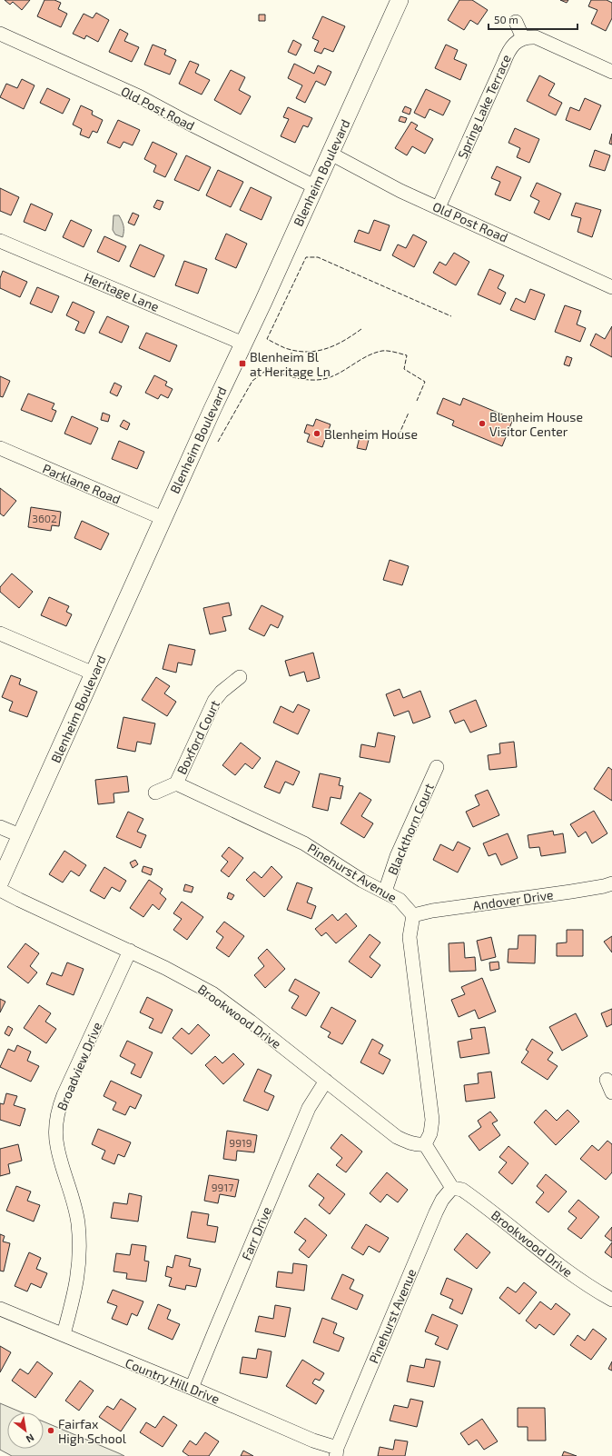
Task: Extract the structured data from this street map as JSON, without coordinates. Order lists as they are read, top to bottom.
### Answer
{
  "streets": {
    "main road": ["Blenheim Boulevard"],
    "street": [
      "Spring Lake Terrace",
      "Old Post Road",
      "Heritage Lane",
      "Parklane Road",
      "Boxford Court",
      "Blackthorn Court",
      "Pinehurst Avenue",
      "Andover Drive",
      "Brookwood Drive",
      "Broadview Drive",
      "Farr Drive",
      "Country Hill Drive"
    ]
  },
  "crossings": [
    ["Spring Lake Terrace", "Old Post Road"],
    ["Old Post Road", "Blenheim Boulevard"],
    ["Blenheim Boulevard", "Heritage Lane"],
    ["Blenheim Boulevard", "Parklane Road"],
    ["Boxford Court", "Pinehurst Avenue"],
    ["Blackthorn Court", "Pinehurst Avenue"],
    ["Pinehurst Avenue", "Andover Drive"],
    ["Pinehurst Avenue", "Brookwood Drive"],
    ["Pinehurst Avenue", "Country Hill Drive"],
    ["Brookwood Drive", "Broadview Drive"],
    ["Brookwood Drive", "Farr Drive"],
    ["Broadview Drive", "Country Hill Drive"],
    ["Farr Drive", "Country Hill Drive"]
  ],
  "places": {
    "transit": ["Blenheim Bl at Heritage Ln"],
    "other": ["Blenheim House Visitor Center", "Blenheim House", "Fairfax High School"]
  },
  "house_numbers": ["3602", "9919", "9917"],
  "scale_bar": "50 m",
  "north": "bottom right"
}
